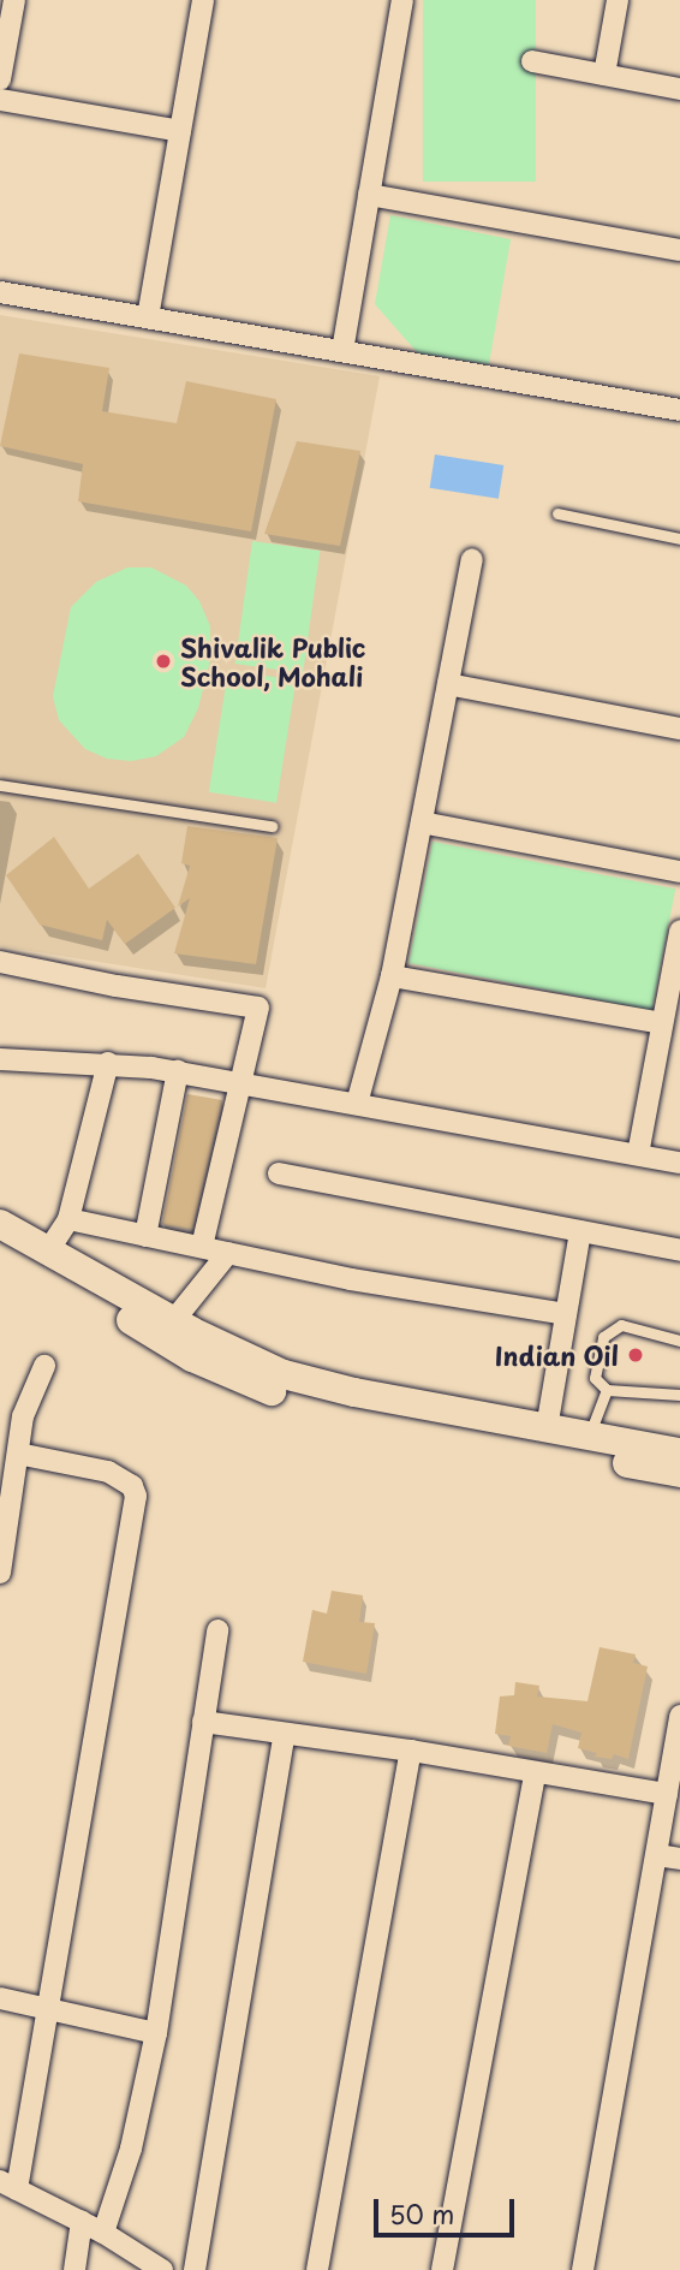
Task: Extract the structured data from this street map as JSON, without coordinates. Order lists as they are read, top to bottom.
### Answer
{
  "places": ["Shivalik Public School, Mohali", "Indian Oil"],
  "scale_bar": "50 m"
}
